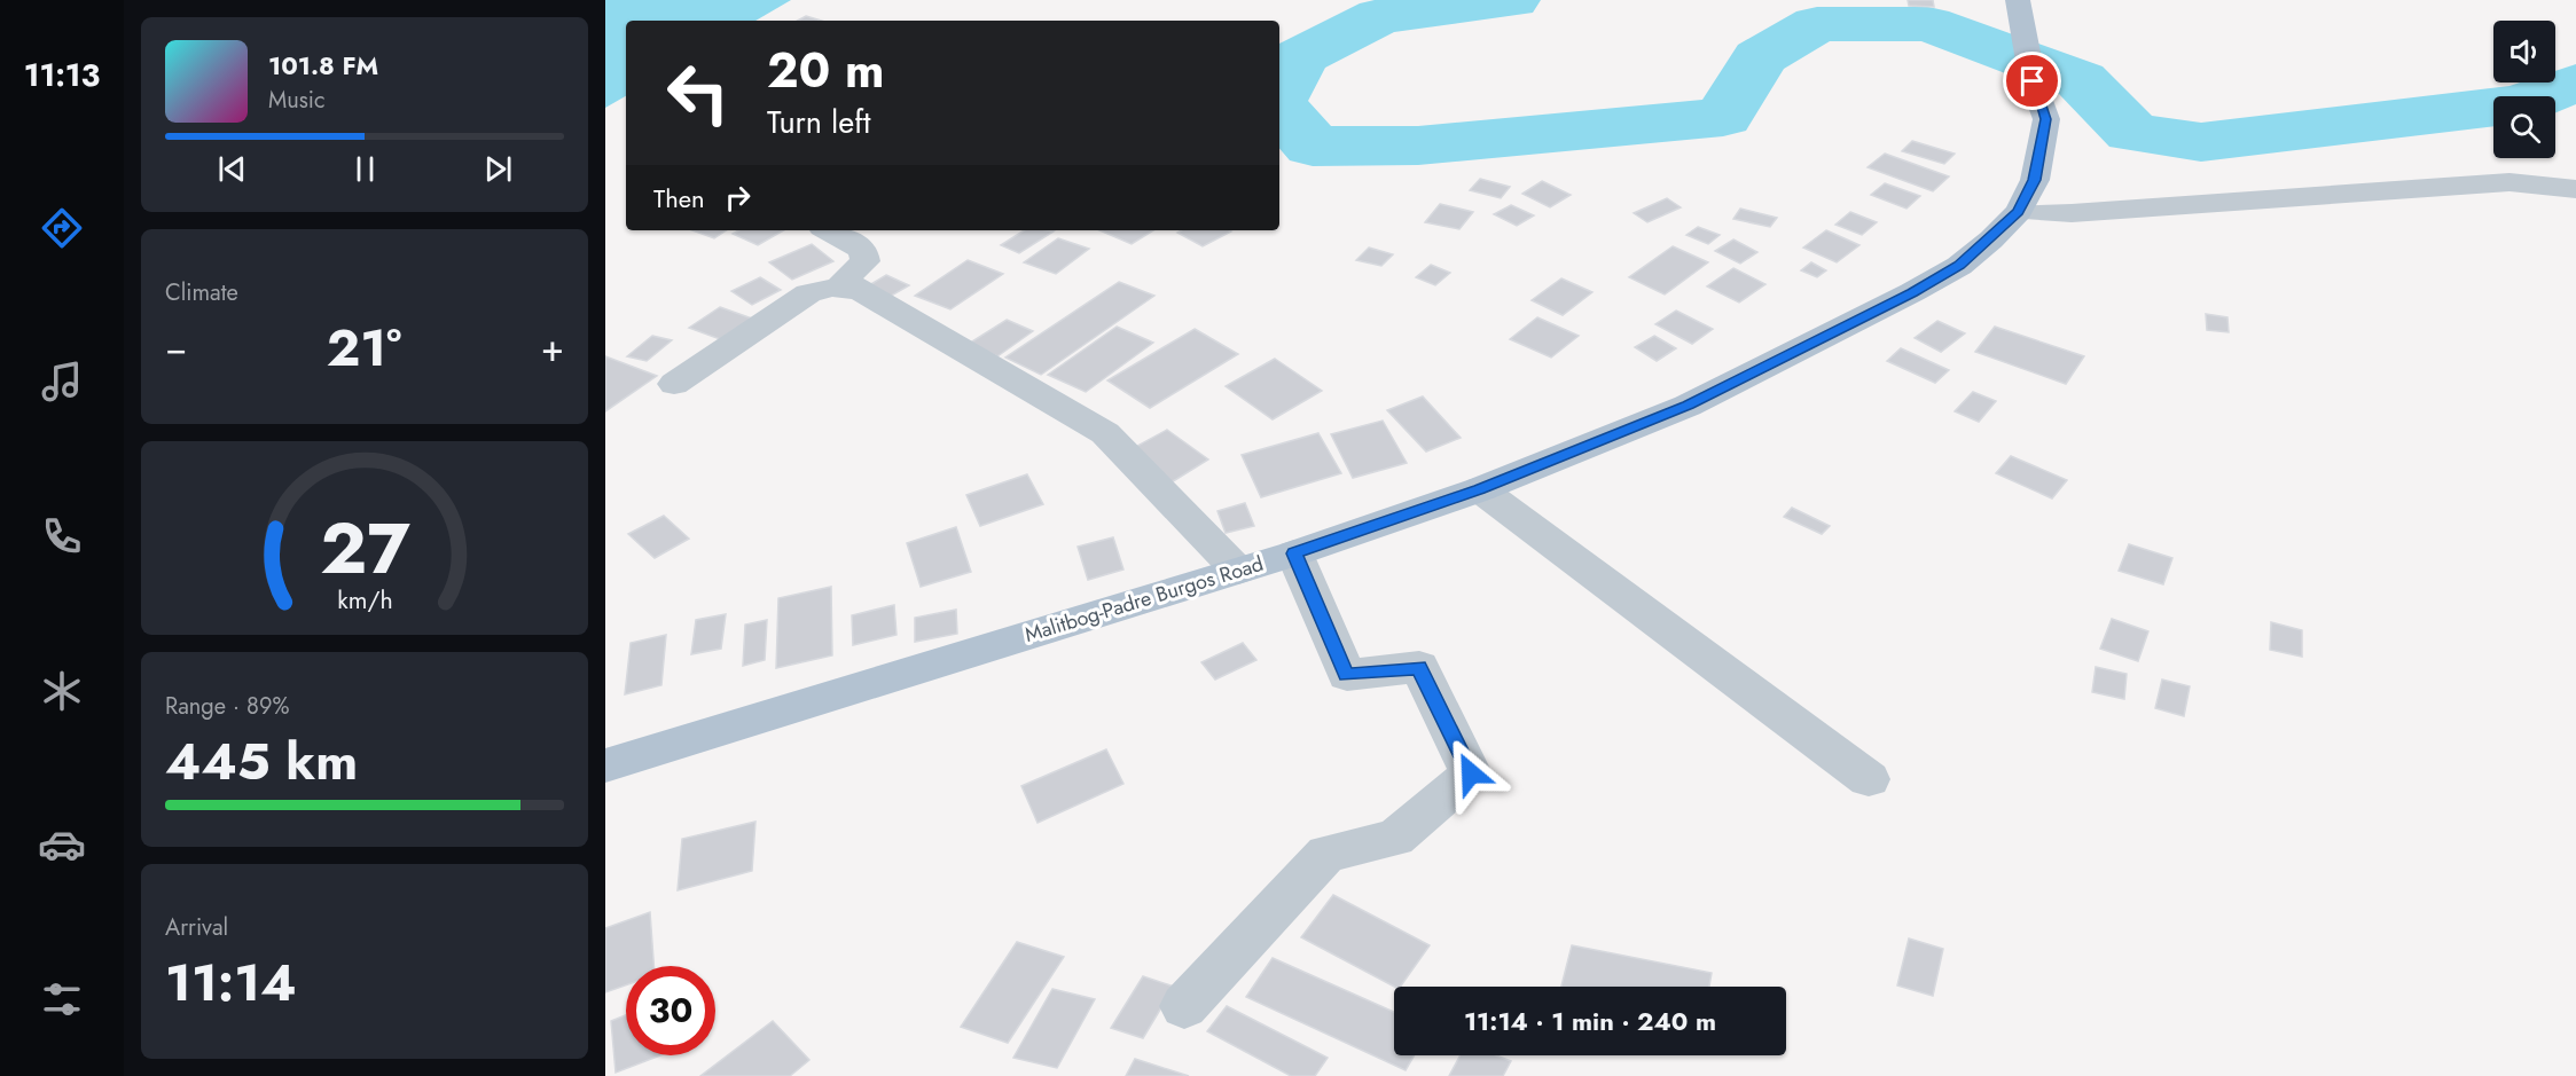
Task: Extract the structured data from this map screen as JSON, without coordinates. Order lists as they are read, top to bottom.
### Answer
{
  "streets": {
    "main road": ["Malitbog-Padre Burgos Road"]
  },
  "page": {
    "tabs": "11:13",
    "turn": ["20 m", "Turn left"],
    "song": ["101.8 FM", "Music"],
    "then": "Then",
    "tile": [
      "Climate",
      ["Range · 89%", "445 km"],
      ["Arrival", "11:14"]
    ],
    "heat": ["−", "21°", "+"],
    "limit": "30",
    "trip": "11:14 · 1 min · 240 m",
    "gauge": ["27", "km/h"]
  }
}
